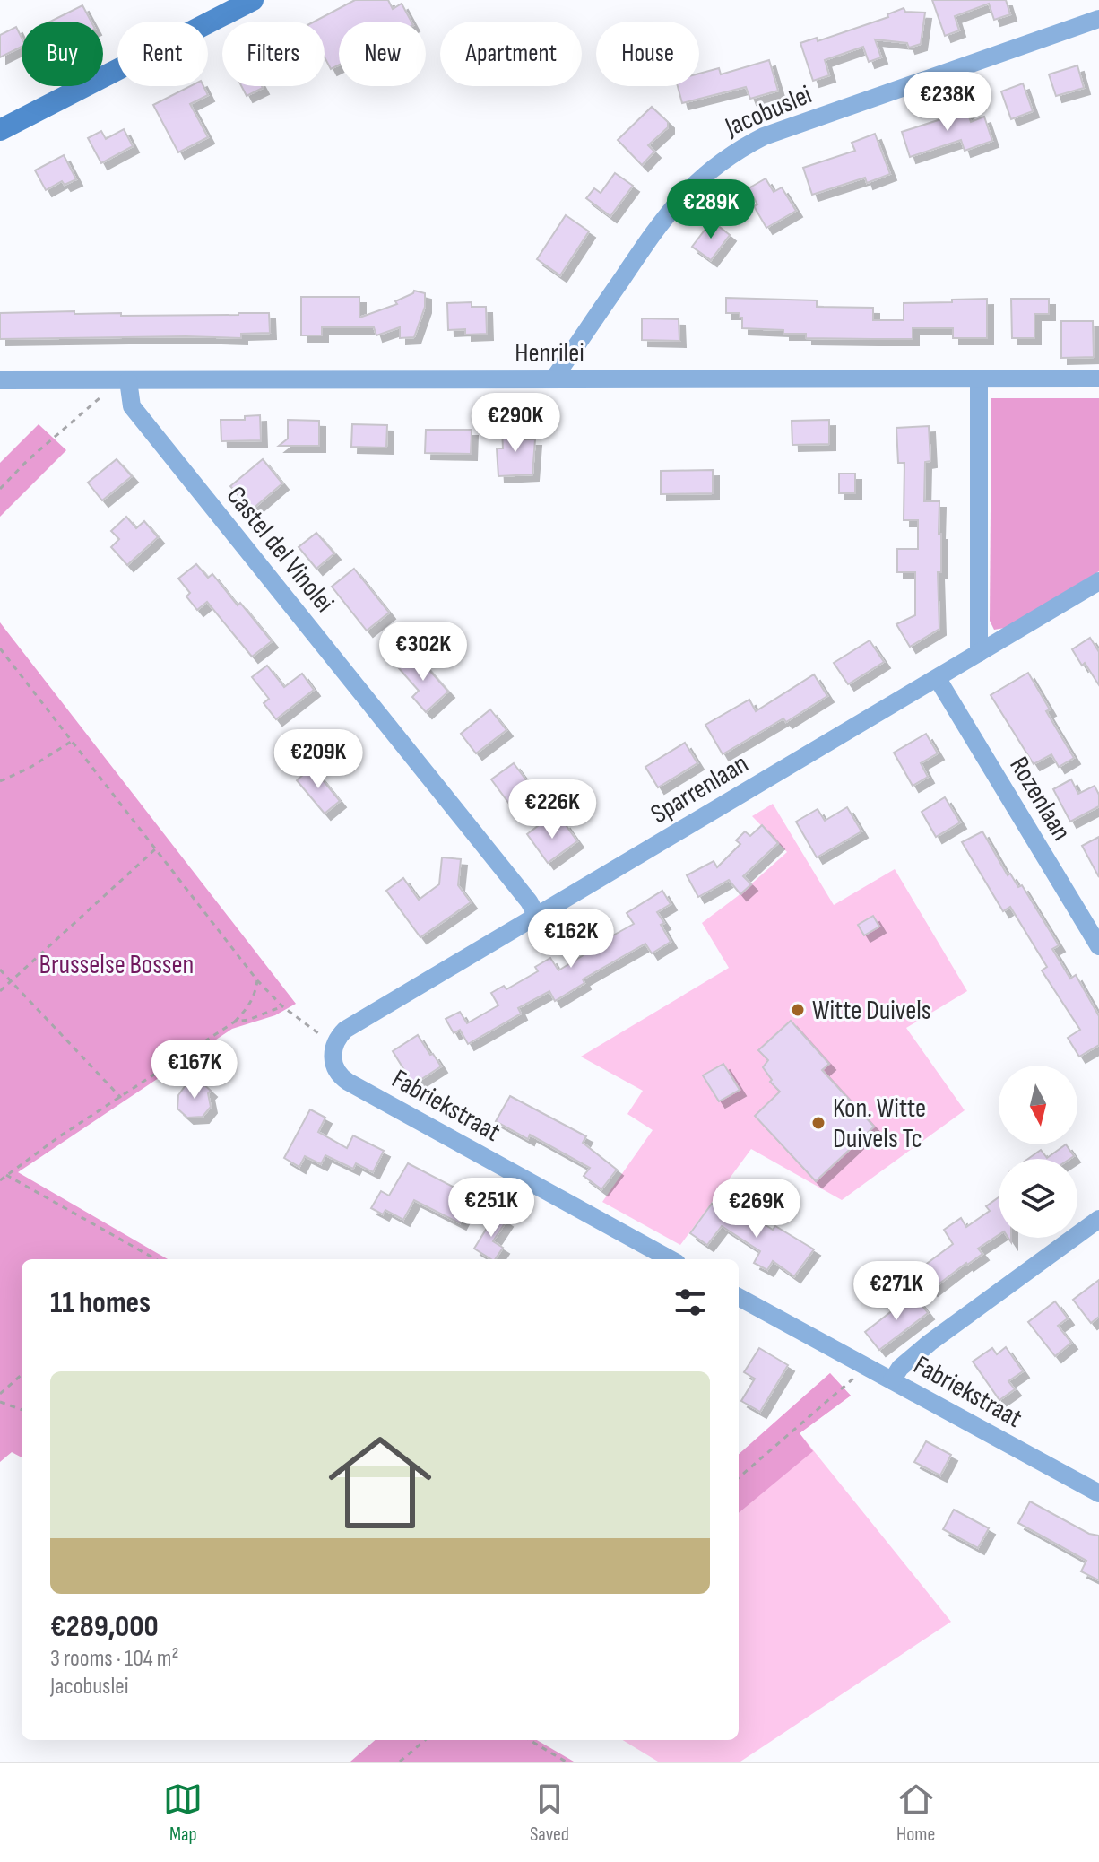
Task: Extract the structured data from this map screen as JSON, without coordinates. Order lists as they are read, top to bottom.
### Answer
{
  "streets": {
    "street": [
      "Jacobuslei",
      "Henrilei",
      "Castel del Vinolei",
      "Sparrenlaan",
      "Rozenlaan",
      "Fabriekstraat"
    ]
  },
  "crossings": [
    ["Jacobuslei", "Henrilei"],
    ["Henrilei", "Castel del Vinolei"],
    ["Castel del Vinolei", "Sparrenlaan"],
    ["Sparrenlaan", "Rozenlaan"],
    ["Sparrenlaan", "Fabriekstraat"]
  ],
  "parks": ["Brusselse Bossen"],
  "places": ["Witte Duivels", "Kon. Witte Duivels Tc"],
  "north": "bottom",
  "page": {
    "chip": [
      "Buy",
      "Rent",
      "Filters",
      "New",
      "Apartment",
      "House"
    ],
    "price": [
      "€238K",
      "€289K",
      "€290K",
      "€302K",
      "€209K",
      "€226K",
      "€162K",
      "€167K",
      "€251K",
      "€269K",
      "€271K"
    ],
    "heading": "11 homes",
    "list": [
      {
        "name": "€289,000",
        "note": "3 rooms · 104 m² · Jacobuslei"
      }
    ],
    "tabs": ["Map", "Saved", "Home"]
  }
}
